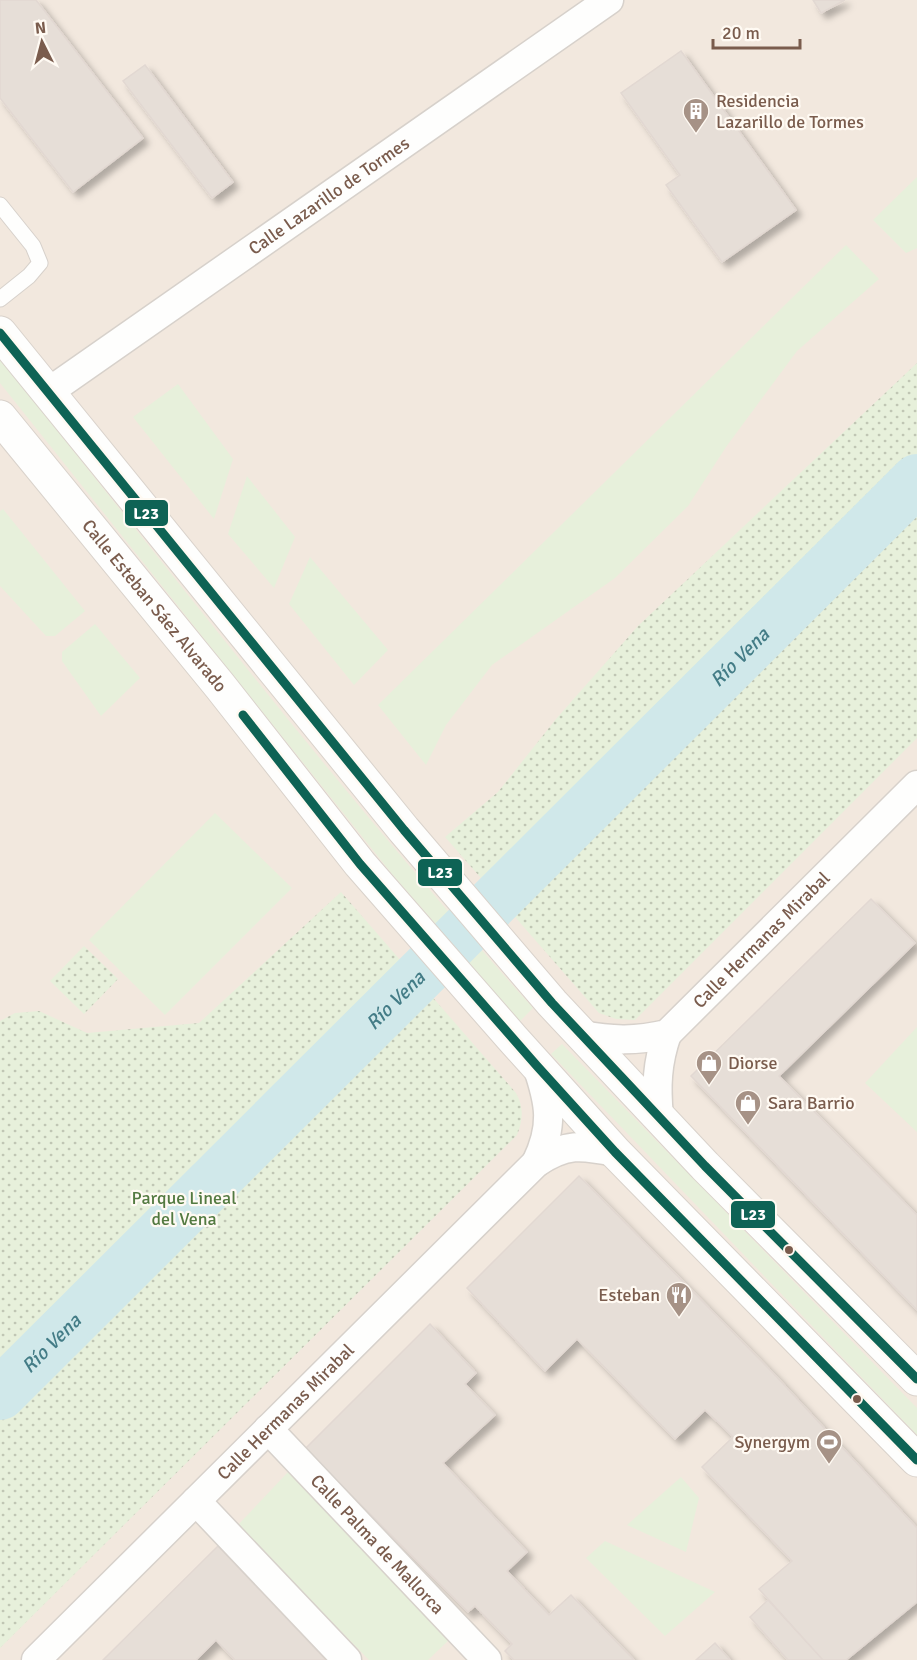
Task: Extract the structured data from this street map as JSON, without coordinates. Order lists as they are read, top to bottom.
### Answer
{
  "streets": {
    "main road": ["Calle Esteban Sáez Alvarado"],
    "street": ["Calle Lazarillo de Tormes", "Calle Hermanas Mirabal", "Calle Palma de Mallorca"]
  },
  "crossings": [
    ["Calle Esteban Sáez Alvarado", "Calle Hermanas Mirabal"],
    ["Calle Hermanas Mirabal", "Calle Palma de Mallorca"]
  ],
  "water": ["Río Vena"],
  "parks": ["Parque Lineal del Vena"],
  "places": {
    "building": ["Residencia Lazarillo de Tormes"],
    "shop": ["Diorse", "Sara Barrio"],
    "restaurant": ["Esteban"],
    "sports": ["Synergym"]
  },
  "lines": ["transit line L23"],
  "scale_bar": "20 m",
  "north": "top"
}
